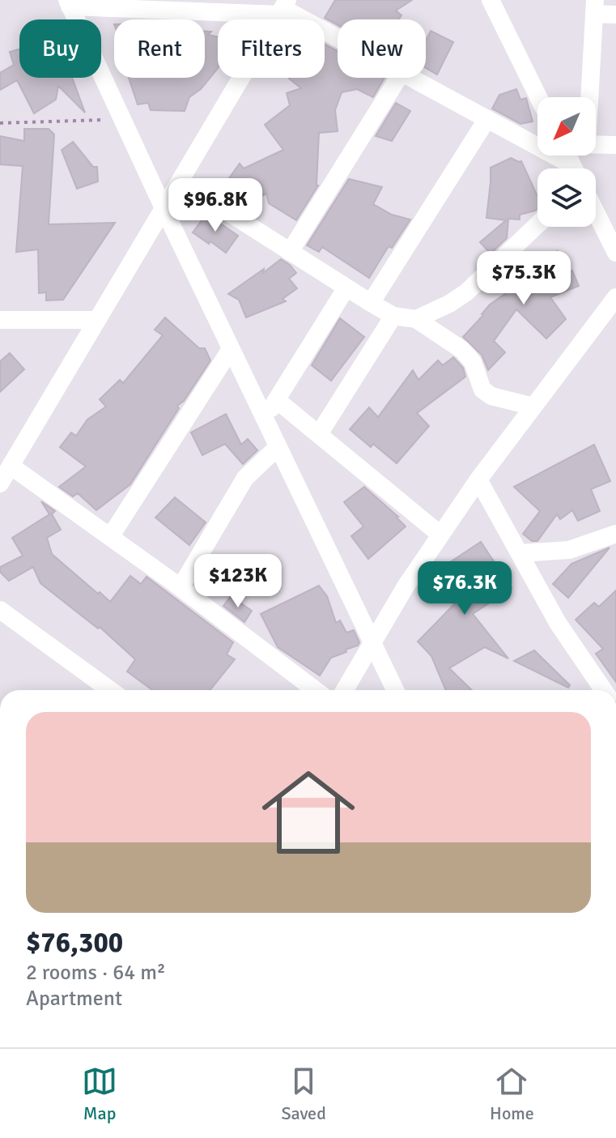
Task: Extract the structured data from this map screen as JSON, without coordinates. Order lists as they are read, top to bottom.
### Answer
{
  "north": "bottom left",
  "page": {
    "chip": [
      "Buy",
      "Rent",
      "Filters",
      "New"
    ],
    "price": [
      "$96.8K",
      "$75.3K",
      "$123K",
      "$76.3K"
    ],
    "list": [
      {
        "name": "$76,300",
        "note": "2 rooms · 64 m² · Apartment"
      }
    ],
    "tabs": ["Map", "Saved", "Home"]
  }
}
